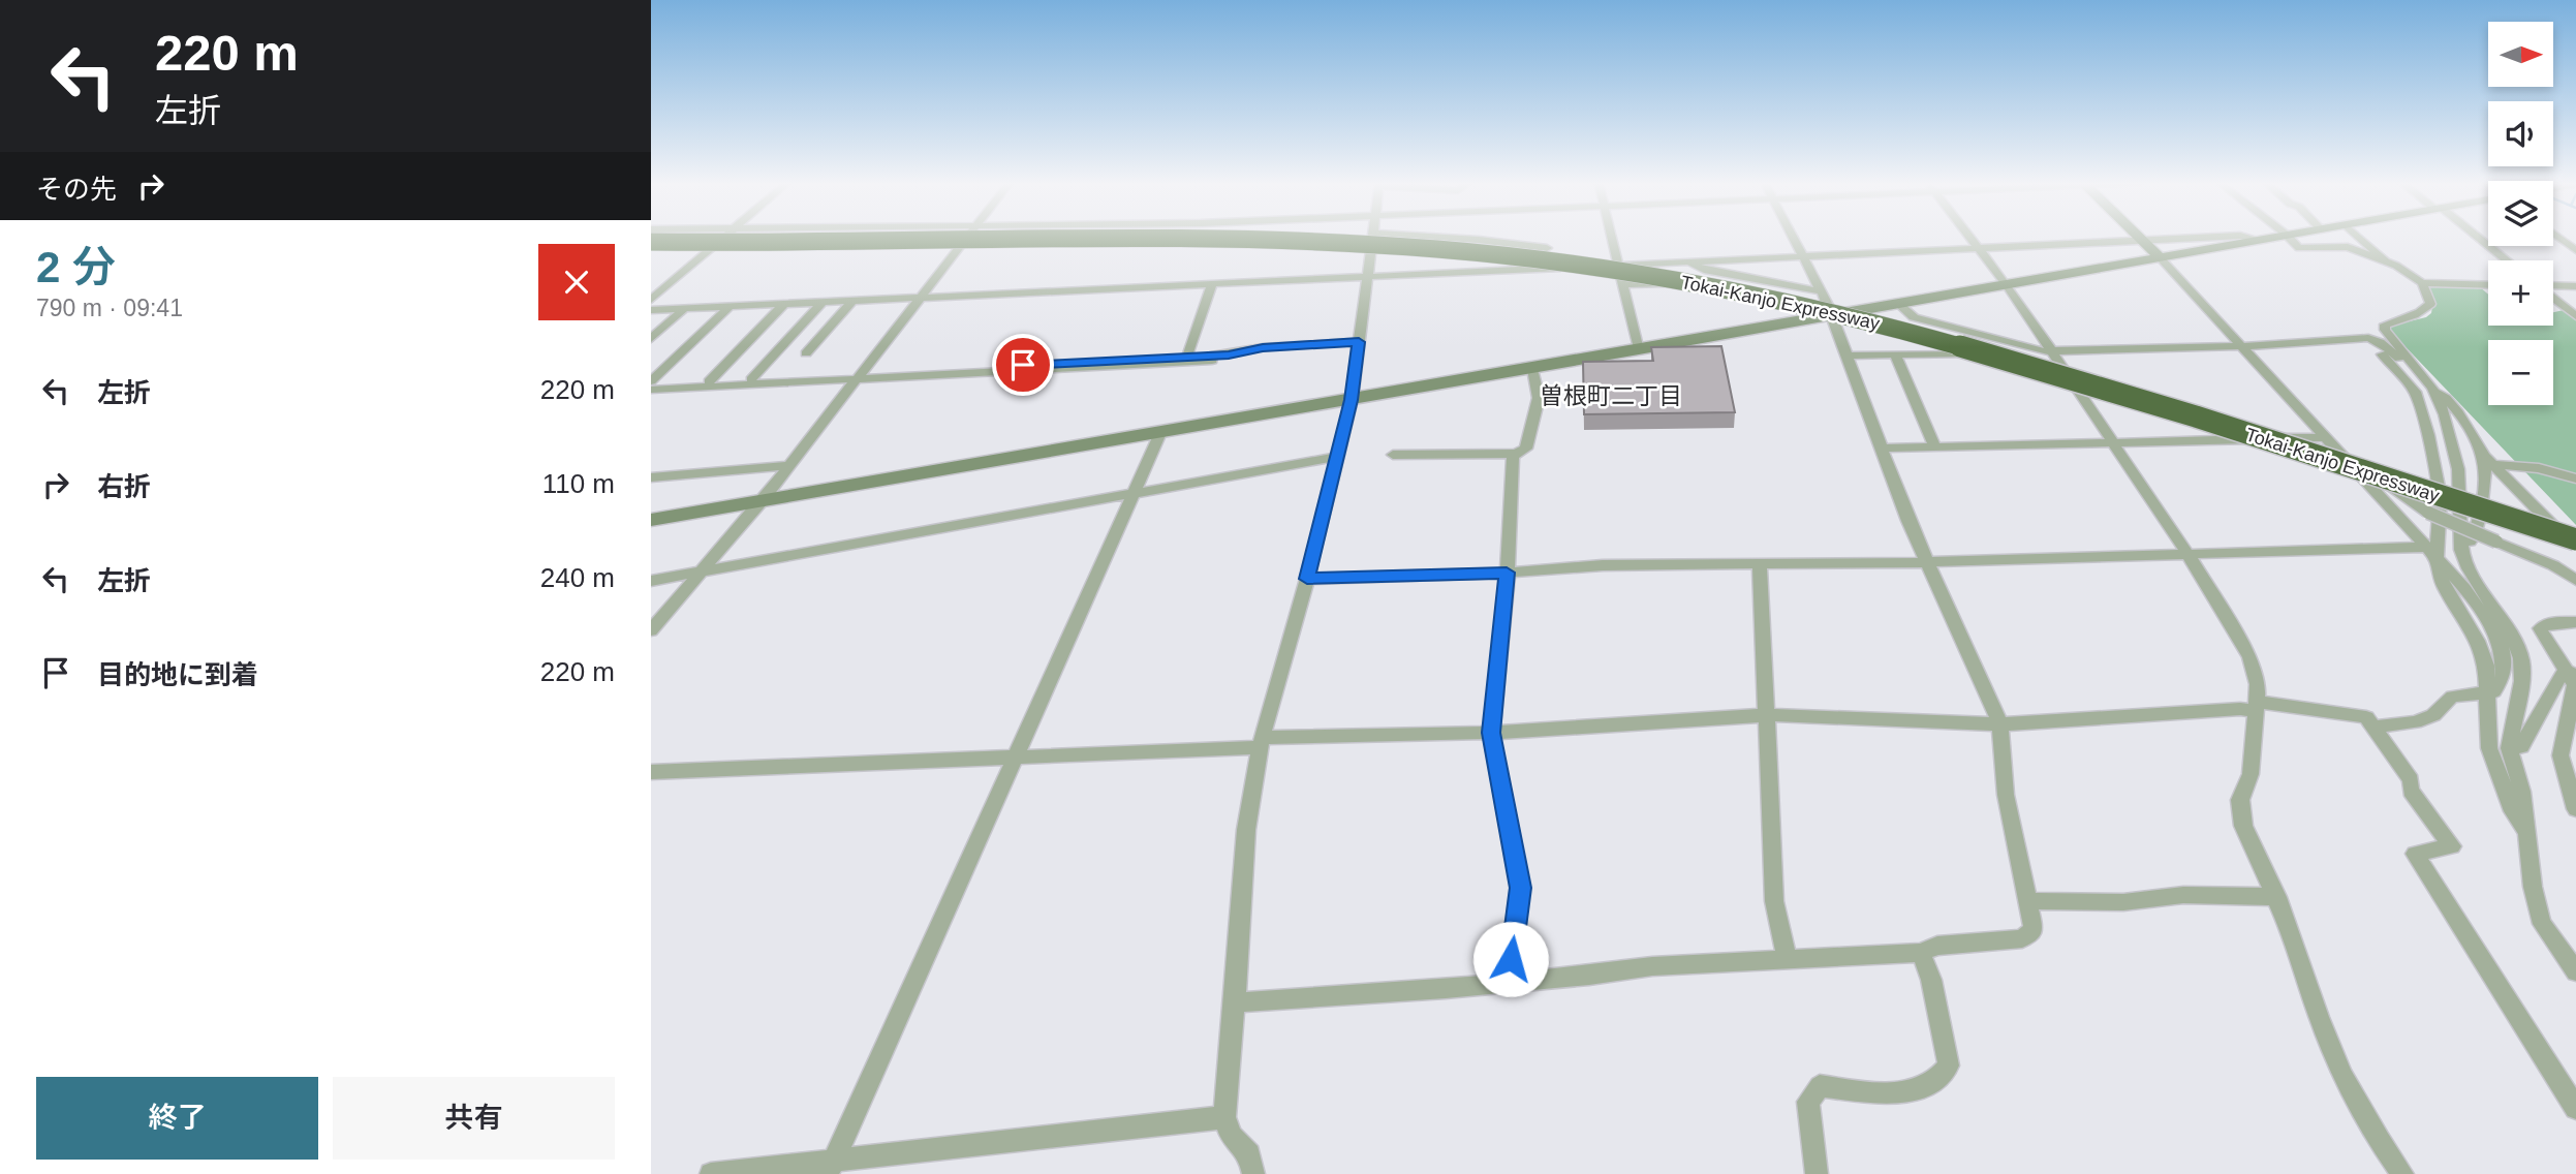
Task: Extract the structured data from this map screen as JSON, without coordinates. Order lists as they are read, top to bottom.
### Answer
{
  "streets": {
    "highway": ["Tokai-Kanjo Expressway"]
  },
  "districts": ["曽根町二丁目"],
  "north": "right",
  "page": {
    "turn": ["220 m", "左折"],
    "map_buttons": ["+", "−"],
    "then": "その先",
    "heading": ["2 分", "790 m · 09:41"],
    "list": [
      {
        "name": "左折",
        "value": "220 m"
      },
      {
        "name": "右折",
        "value": "110 m"
      },
      {
        "name": "左折",
        "value": "240 m"
      },
      {
        "name": "目的地に到着",
        "value": "220 m"
      }
    ],
    "buttons": ["終了", "共有"]
  }
}
